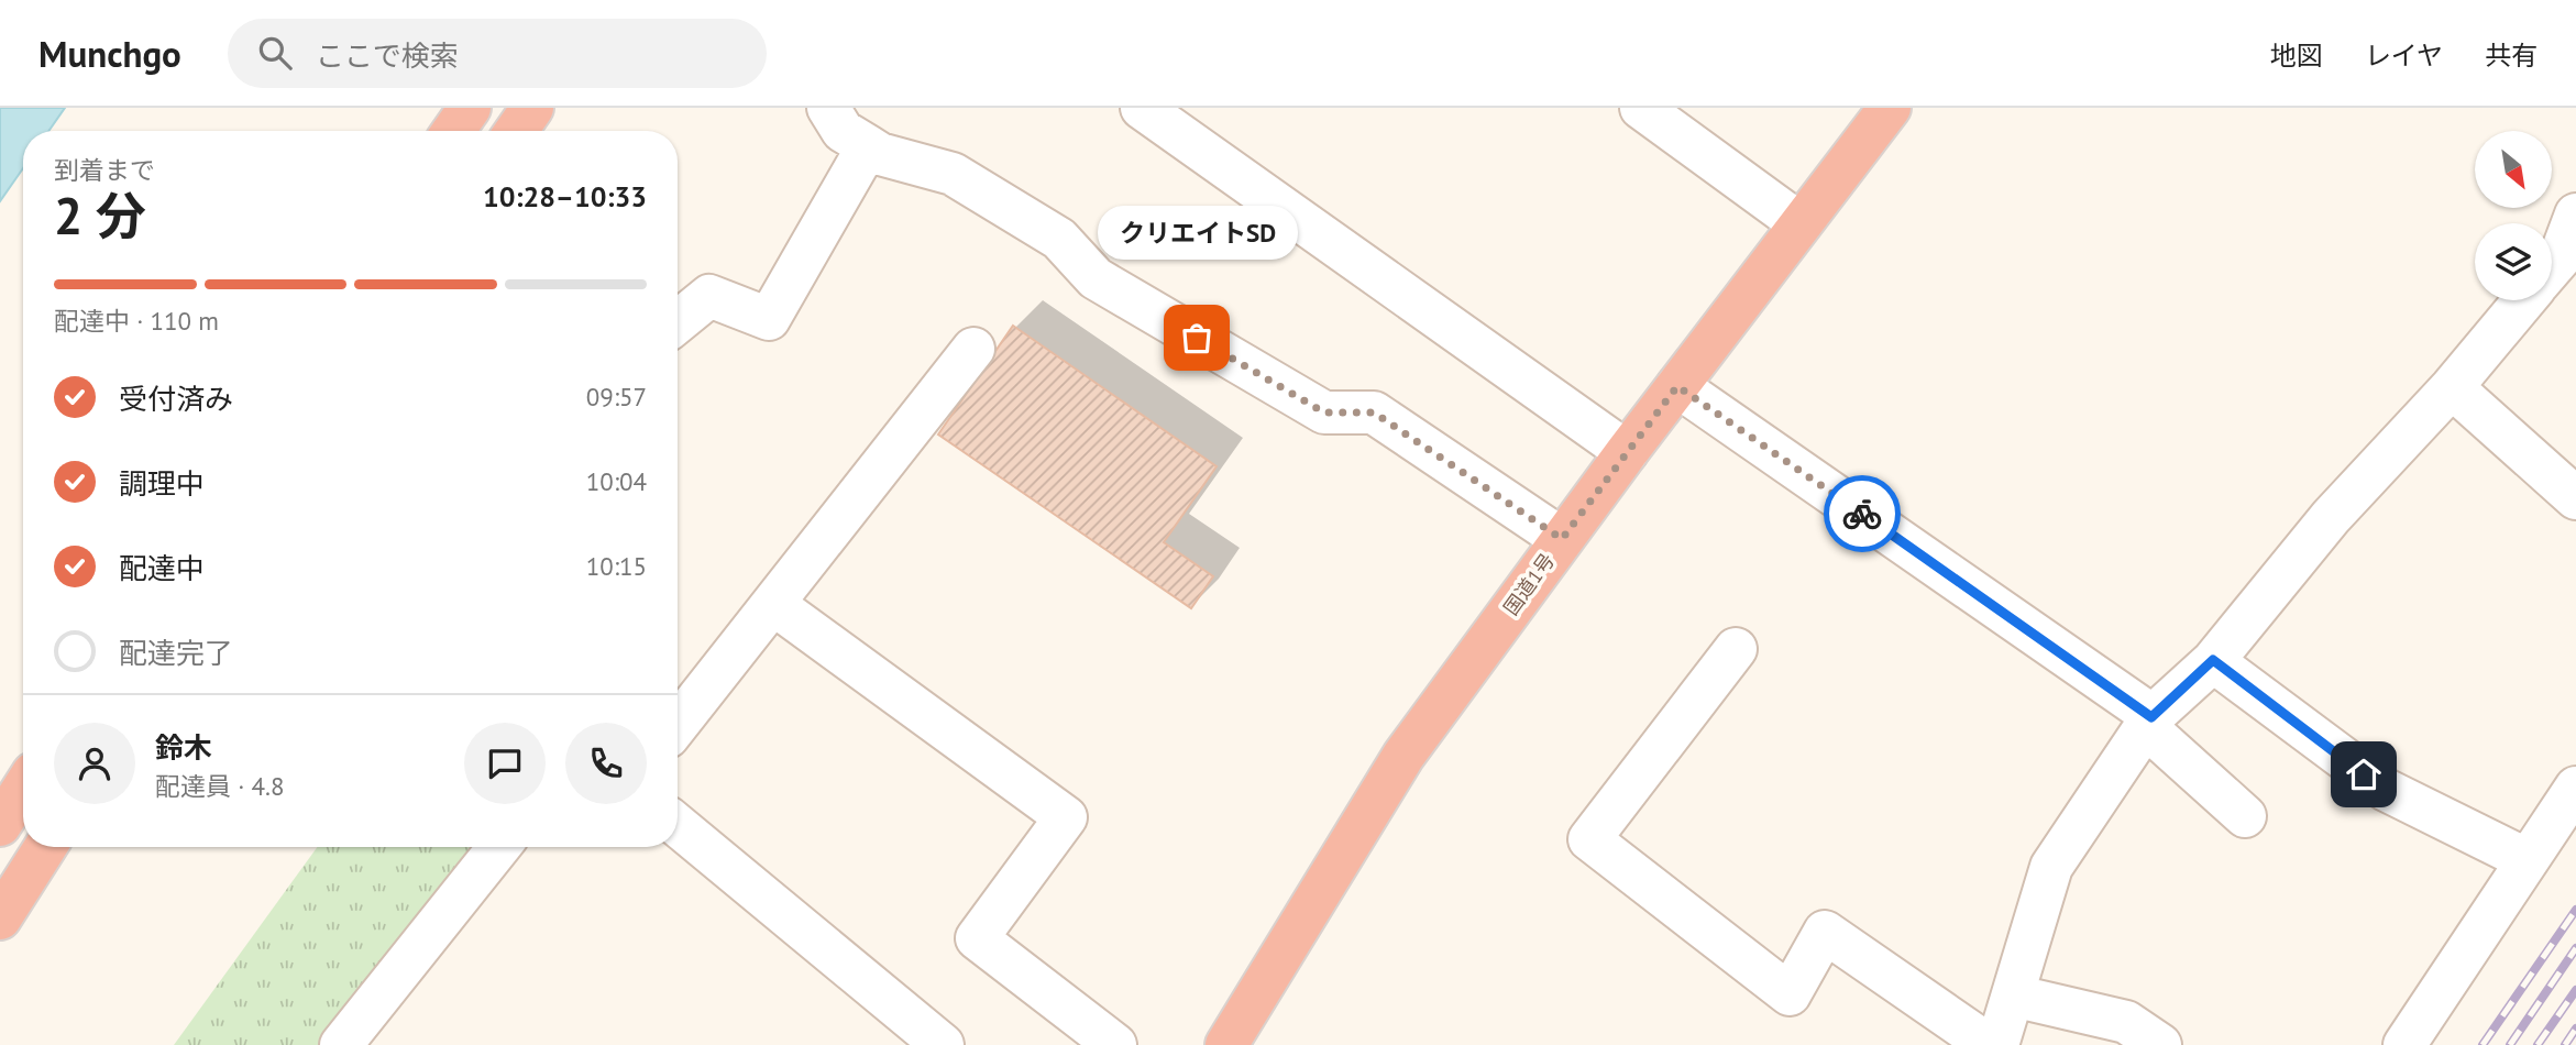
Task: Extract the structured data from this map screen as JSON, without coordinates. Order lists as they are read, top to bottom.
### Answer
{
  "streets": {
    "highway": ["国道1号"]
  },
  "places": ["クリエイトSD"],
  "north": "bottom right",
  "page": {
    "header": "Munchgo",
    "search": "ここで検索",
    "nav": ["地図", "レイヤ", "共有"],
    "heading": ["2 分", "到着まで", "10:28–10:33"],
    "panel": ["鈴木", "配達員 · 4.8"],
    "bubble": "クリエイトSD",
    "bar": "配達中 · 110 m",
    "list": [
      ["受付済み", "09:57"],
      ["調理中", "10:04"],
      ["配達中", "10:15"],
      "配達完了"
    ]
  }
}
